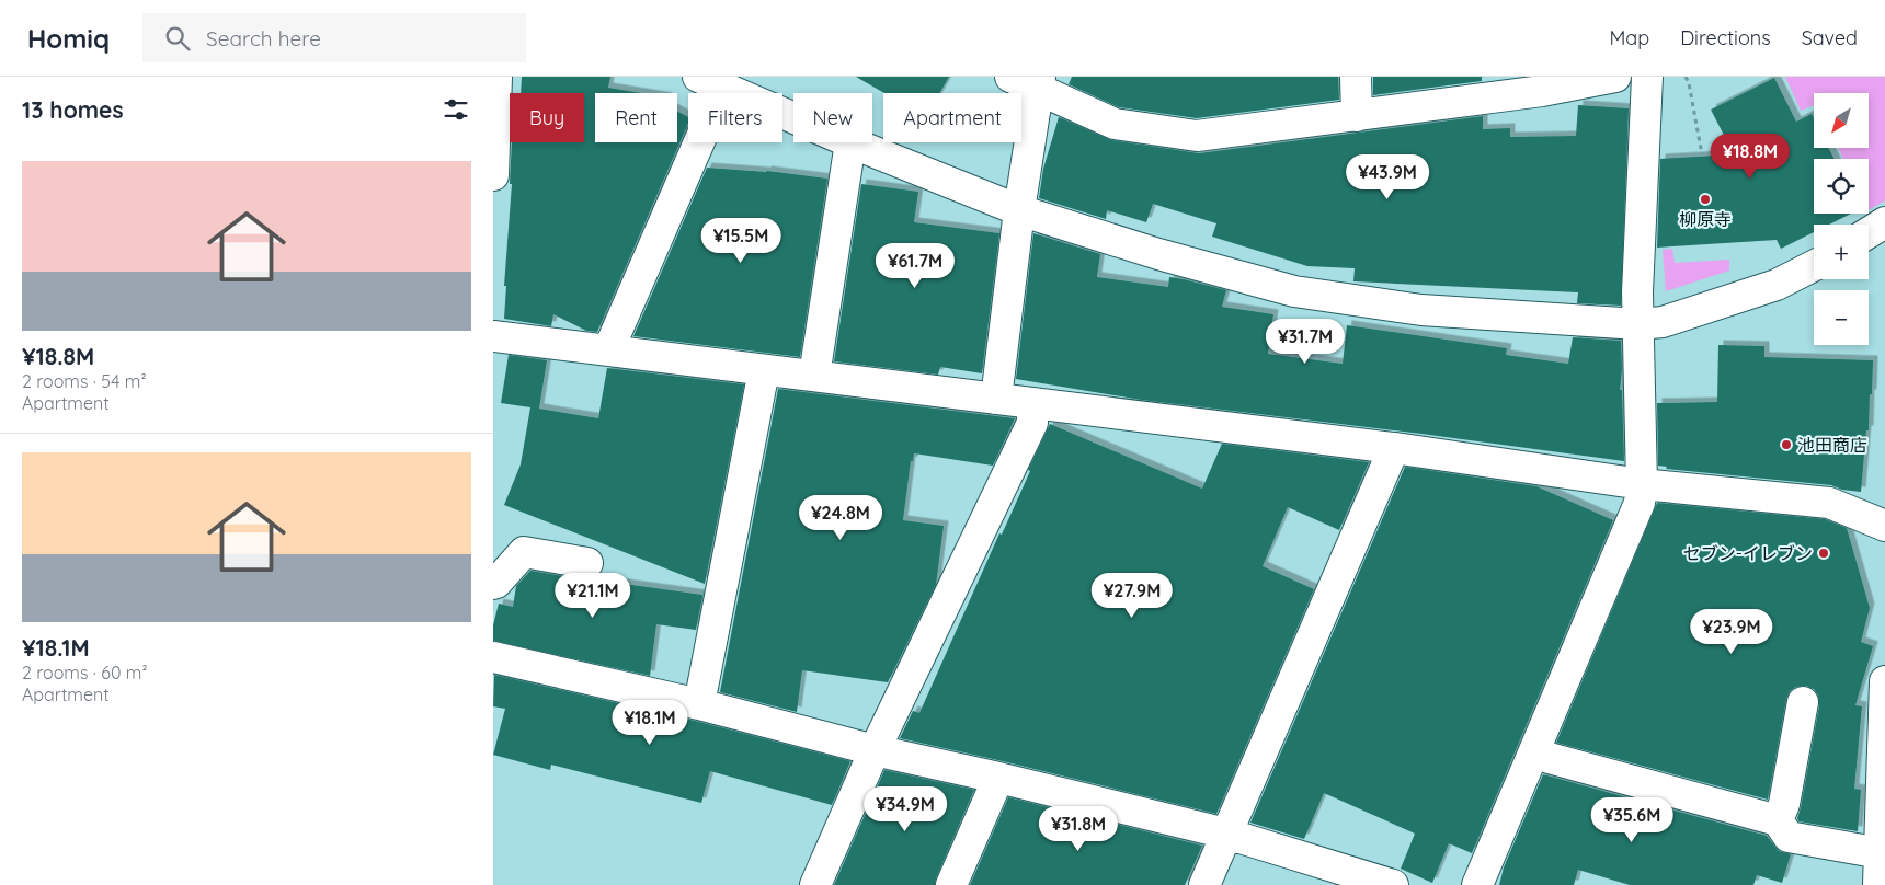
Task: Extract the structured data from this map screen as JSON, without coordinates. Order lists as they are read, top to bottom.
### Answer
{
  "places": ["柳原寺", "池田商店", "セブン-イレブン"],
  "north": "bottom left",
  "page": {
    "header": "Homiq",
    "search": "Search here",
    "nav": ["Map", "Directions", "Saved"],
    "heading": "13 homes",
    "map_buttons": ["+", "−"],
    "chip": [
      "Buy",
      "Rent",
      "Filters",
      "New",
      "Apartment"
    ],
    "price": [
      "¥18.8M",
      "¥43.9M",
      "¥15.5M",
      "¥61.7M",
      "¥31.7M",
      "¥24.8M",
      "¥21.1M",
      "¥27.9M",
      "¥23.9M",
      "¥18.1M",
      "¥34.9M",
      "¥35.6M",
      "¥31.8M"
    ],
    "list": [
      {
        "name": "¥18.8M",
        "note": "2 rooms · 54 m² · Apartment"
      },
      {
        "name": "¥18.1M",
        "note": "2 rooms · 60 m² · Apartment"
      }
    ]
  }
}
